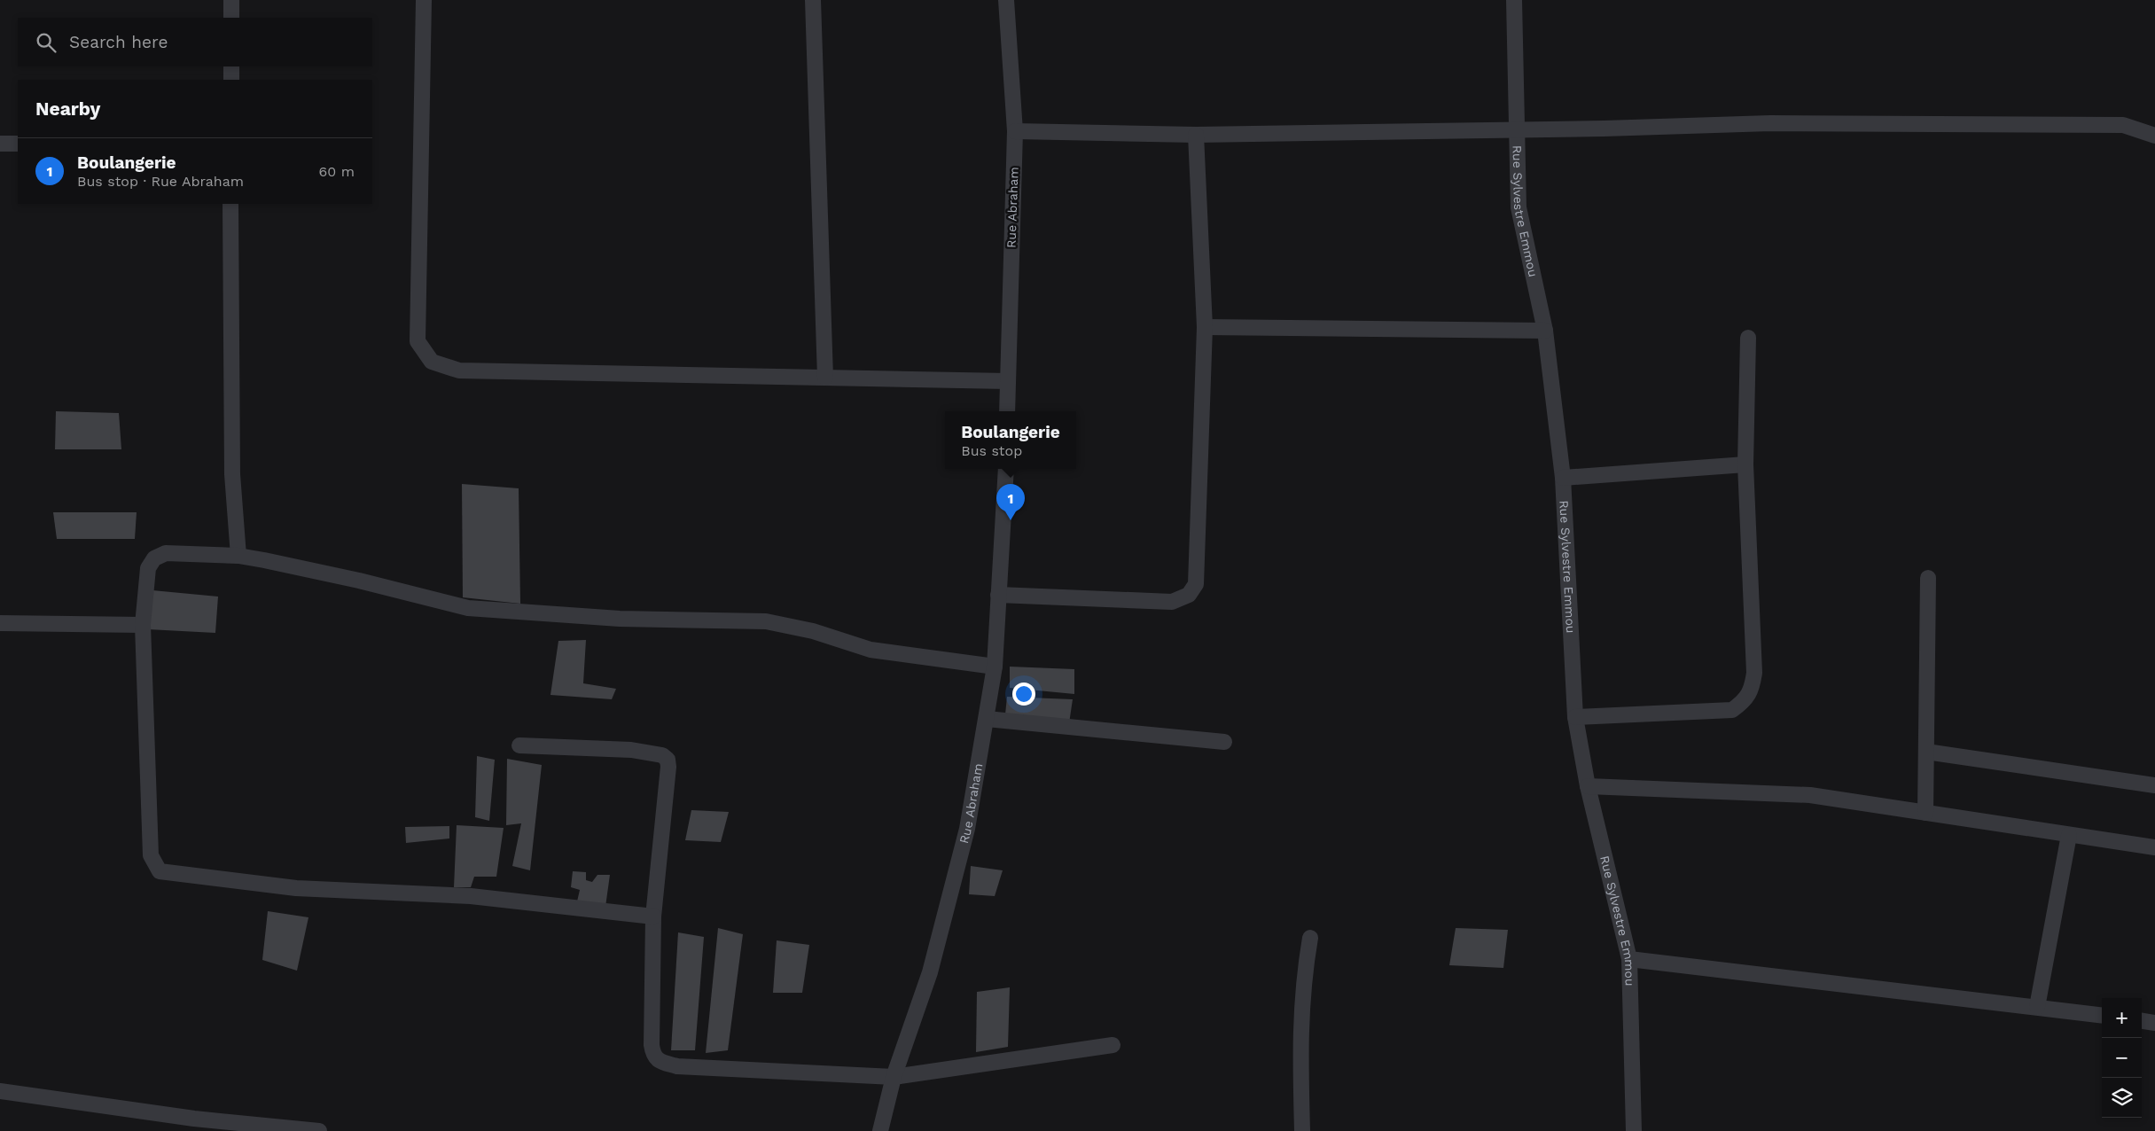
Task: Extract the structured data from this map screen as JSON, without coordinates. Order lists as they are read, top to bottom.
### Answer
{
  "streets": {
    "street": ["Rue Abraham", "Rue Sylvestre Emmou"]
  },
  "page": {
    "search": "Search here",
    "heading": "Nearby",
    "list": [
      {
        "mark": "1",
        "name": "Boulangerie",
        "note": "Bus stop · Rue Abraham",
        "value": "60 m"
      }
    ],
    "popup": ["Boulangerie", "Bus stop"],
    "pins": "1",
    "map_buttons": ["+", "−"]
  }
}
